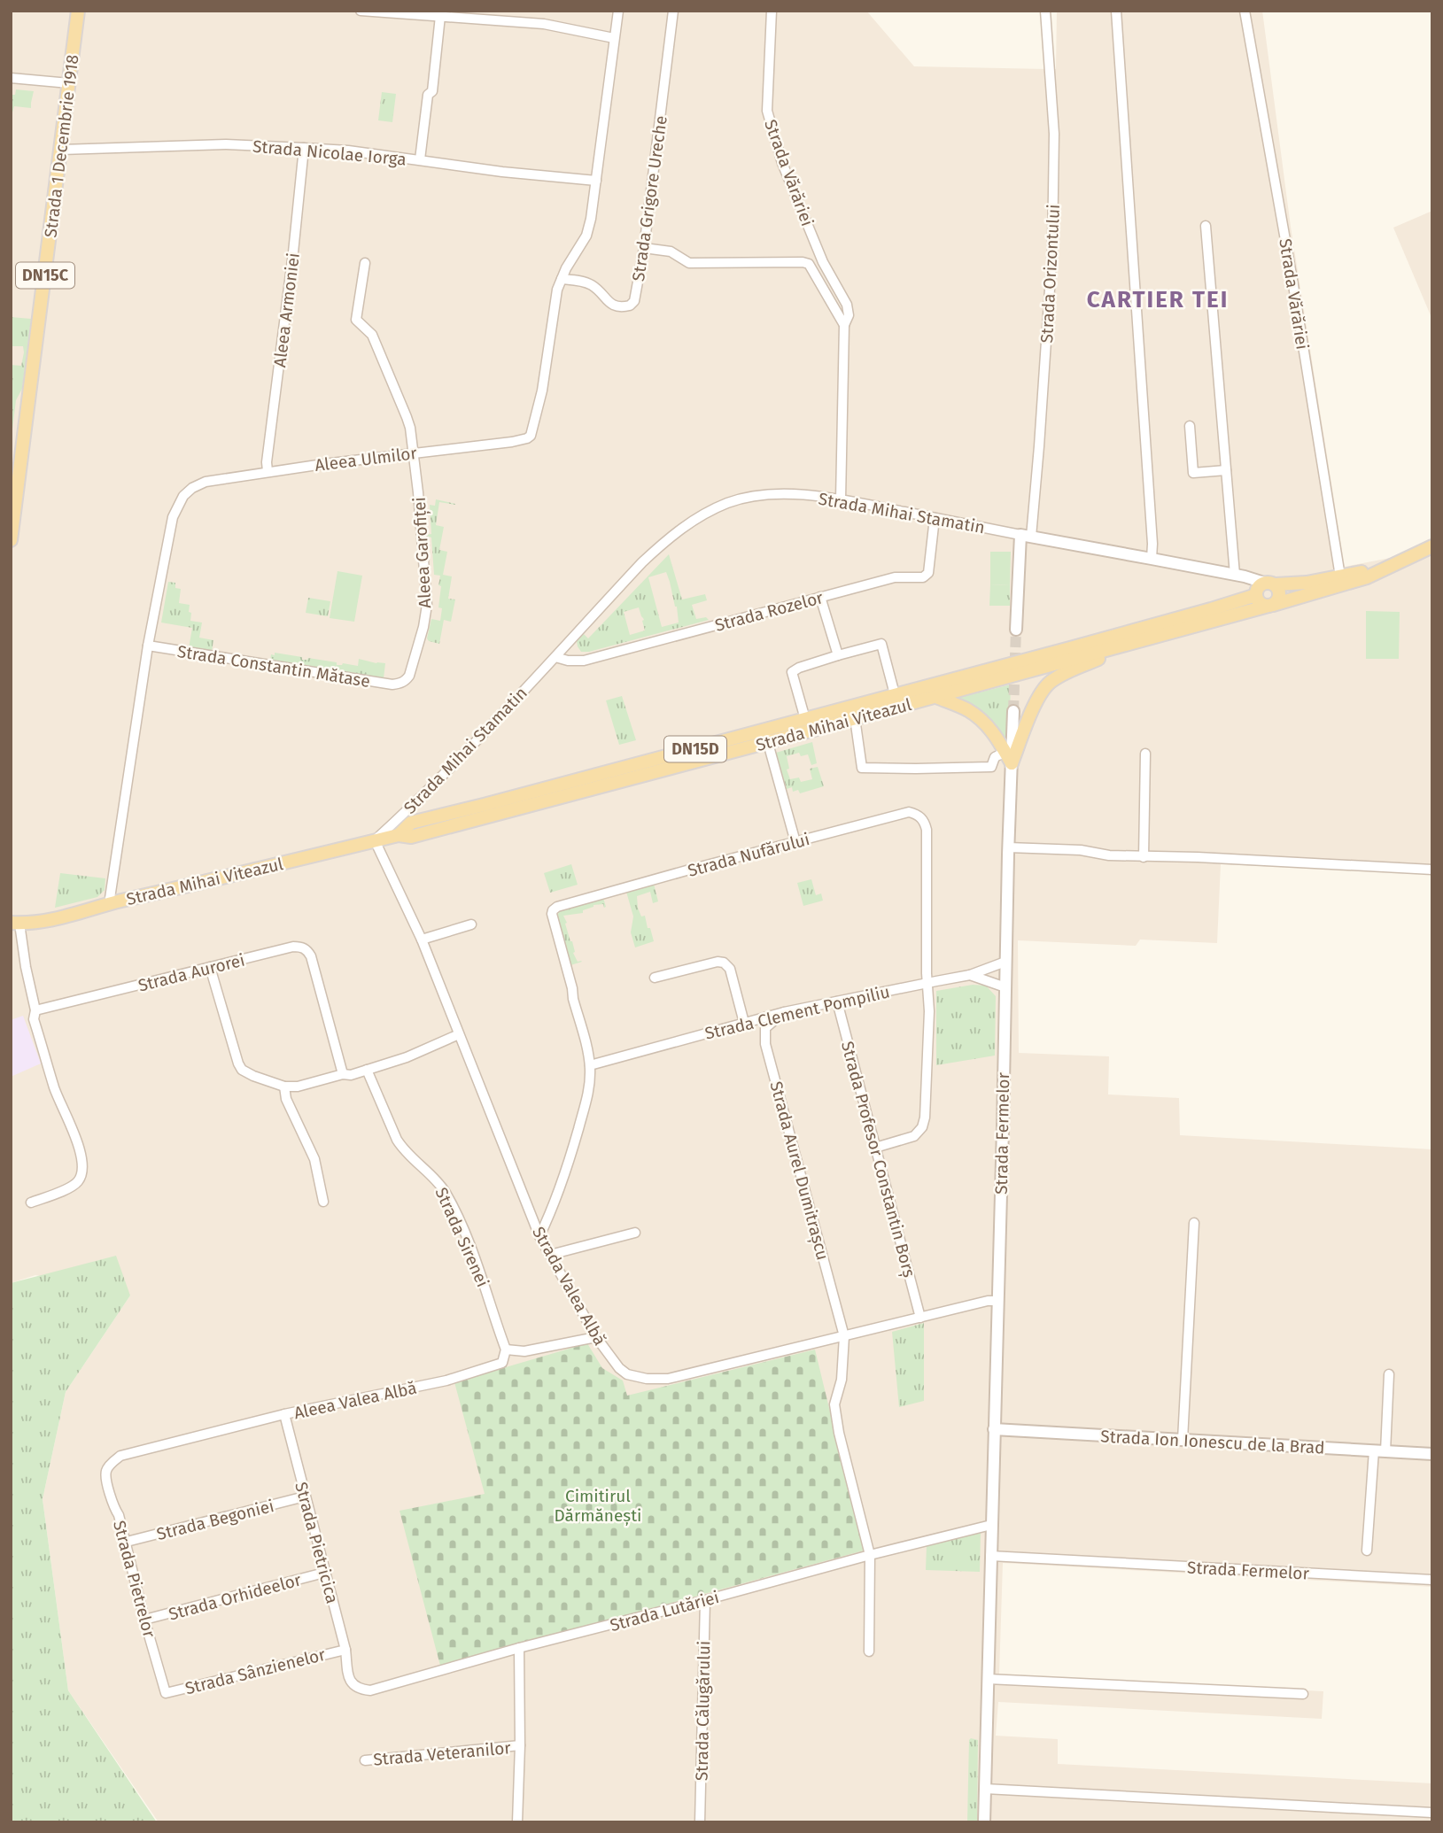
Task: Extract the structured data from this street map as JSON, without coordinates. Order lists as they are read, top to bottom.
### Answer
{
  "streets": {
    "main road": [
      "Strada 1 Decembrie 1918",
      "DN15C",
      "Strada Mihai Viteazul",
      "DN15D"
    ],
    "street": [
      "Strada Nicolae Iorga",
      "Strada Vărăriei",
      "Strada Grigore Ureche",
      "Strada Orizontului",
      "Aleea Armoniei",
      "Aleea Ulmilor",
      "Strada Mihai Stamatin",
      "Aleea Garofiței",
      "Strada Rozelor",
      "Strada Constantin Mătase",
      "Strada Nufărului",
      "Strada Aurorei",
      "Strada Clement Pompiliu",
      "Strada Fermelor",
      "Strada Profesor Constantin Borș",
      "Strada Aurel Dumitrașcu",
      "Strada Sirenei",
      "Strada Valea Albă",
      "Aleea Valea Albă",
      "Strada Ion Ionescu de la Brad",
      "Strada Begoniei",
      "Strada Pietricica",
      "Strada Pietrelor",
      "Strada Orhideelor",
      "Strada Lutăriei",
      "Strada Sânzienelor",
      "Strada Călugărului",
      "Strada Veteranilor"
    ]
  },
  "crossings": [
    ["Strada 1 Decembrie 1918", "Strada Nicolae Iorga"],
    ["Strada Nicolae Iorga", "Aleea Armoniei"],
    ["Strada Nicolae Iorga", "Aleea Ulmilor"],
    ["Strada Vărăriei", "Strada Mihai Stamatin"],
    ["Strada Vărăriei", "Strada Mihai Viteazul"],
    ["Strada Grigore Ureche", "Aleea Ulmilor"],
    ["Strada Orizontului", "Strada Mihai Stamatin"],
    ["Aleea Armoniei", "Aleea Ulmilor"],
    ["Aleea Ulmilor", "Aleea Garofiței"],
    ["Aleea Ulmilor", "Strada Constantin Mătase"],
    ["Aleea Ulmilor", "Strada Mihai Viteazul"],
    ["Strada Mihai Stamatin", "Strada Rozelor"],
    ["Strada Mihai Stamatin", "Strada Mihai Viteazul"],
    ["Strada Mihai Stamatin", "Strada Valea Albă"],
    ["Aleea Garofiței", "Strada Constantin Mătase"],
    ["Strada Mihai Viteazul", "Strada Valea Albă"],
    ["Strada Nufărului", "Strada Clement Pompiliu"],
    ["Strada Nufărului", "Strada Profesor Constantin Borș"],
    ["Strada Nufărului", "Strada Valea Albă"],
    ["Strada Clement Pompiliu", "Strada Fermelor"],
    ["Strada Clement Pompiliu", "Strada Profesor Constantin Borș"],
    ["Strada Clement Pompiliu", "Strada Aurel Dumitrașcu"],
    ["Strada Fermelor", "Strada Valea Albă"],
    ["Strada Fermelor", "Strada Ion Ionescu de la Brad"],
    ["Strada Fermelor", "Strada Lutăriei"],
    ["Strada Profesor Constantin Borș", "Strada Valea Albă"],
    ["Strada Aurel Dumitrașcu", "Strada Valea Albă"],
    ["Strada Aurel Dumitrașcu", "Strada Lutăriei"],
    ["Strada Sirenei", "Aleea Valea Albă"],
    ["Aleea Valea Albă", "Strada Pietricica"],
    ["Aleea Valea Albă", "Strada Pietrelor"],
    ["Strada Begoniei", "Strada Pietricica"],
    ["Strada Begoniei", "Strada Pietrelor"],
    ["Strada Pietricica", "Strada Orhideelor"],
    ["Strada Pietricica", "Strada Lutăriei"],
    ["Strada Pietricica", "Strada Sânzienelor"],
    ["Strada Pietrelor", "Strada Orhideelor"],
    ["Strada Pietrelor", "Strada Sânzienelor"],
    ["Strada Lutăriei", "Strada Călugărului"],
    ["Strada Lutăriei", "Strada Veteranilor"]
  ],
  "districts": ["CARTIER TEI"],
  "parks": ["Cimitirul Dărmănești"]
}
